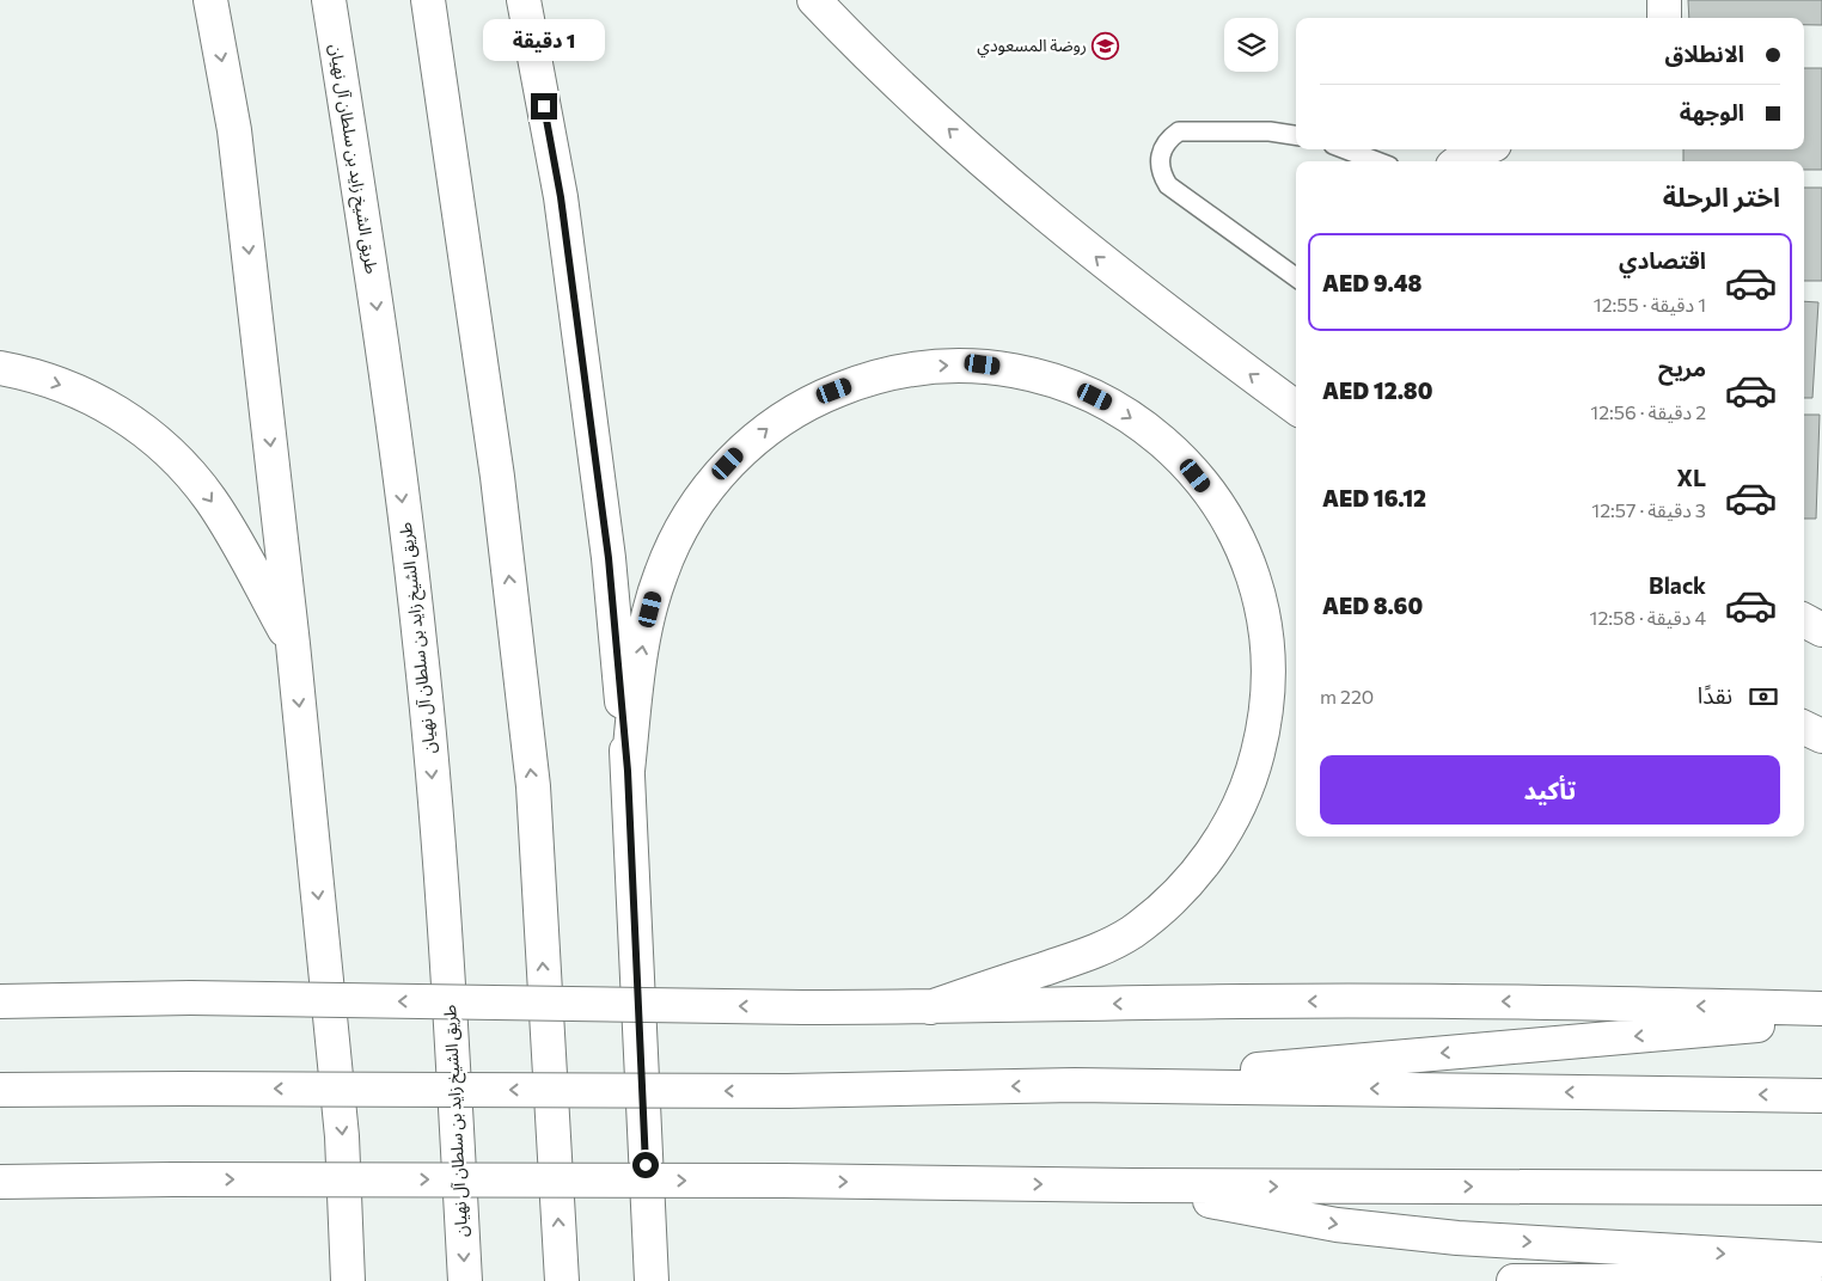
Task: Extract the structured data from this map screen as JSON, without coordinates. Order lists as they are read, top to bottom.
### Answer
{
  "streets": {
    "main road": ["طريق الشيخ زايد بن سلطان آل نهيان"]
  },
  "places": {
    "school or university": ["روضة المسعودي"]
  },
  "page": {
    "banner": ["الانطلاق", "الوجهة"],
    "bubble": "1 دقيقة",
    "heading": "اختر الرحلة",
    "list": [
      {
        "name": "اقتصادي",
        "note": "1 دقيقة · 12:55",
        "value": "AED 9.48"
      },
      {
        "name": "مريح",
        "note": "2 دقيقة · 12:56",
        "value": "AED 12.80"
      },
      {
        "name": "XL",
        "note": "3 دقيقة · 12:57",
        "value": "AED 16.12"
      },
      {
        "name": "Black",
        "note": "4 دقيقة · 12:58",
        "value": "AED 8.60"
      }
    ],
    "pay": ["نقدًا", "220 m"],
    "buttons": "تأكيد"
  }
}
